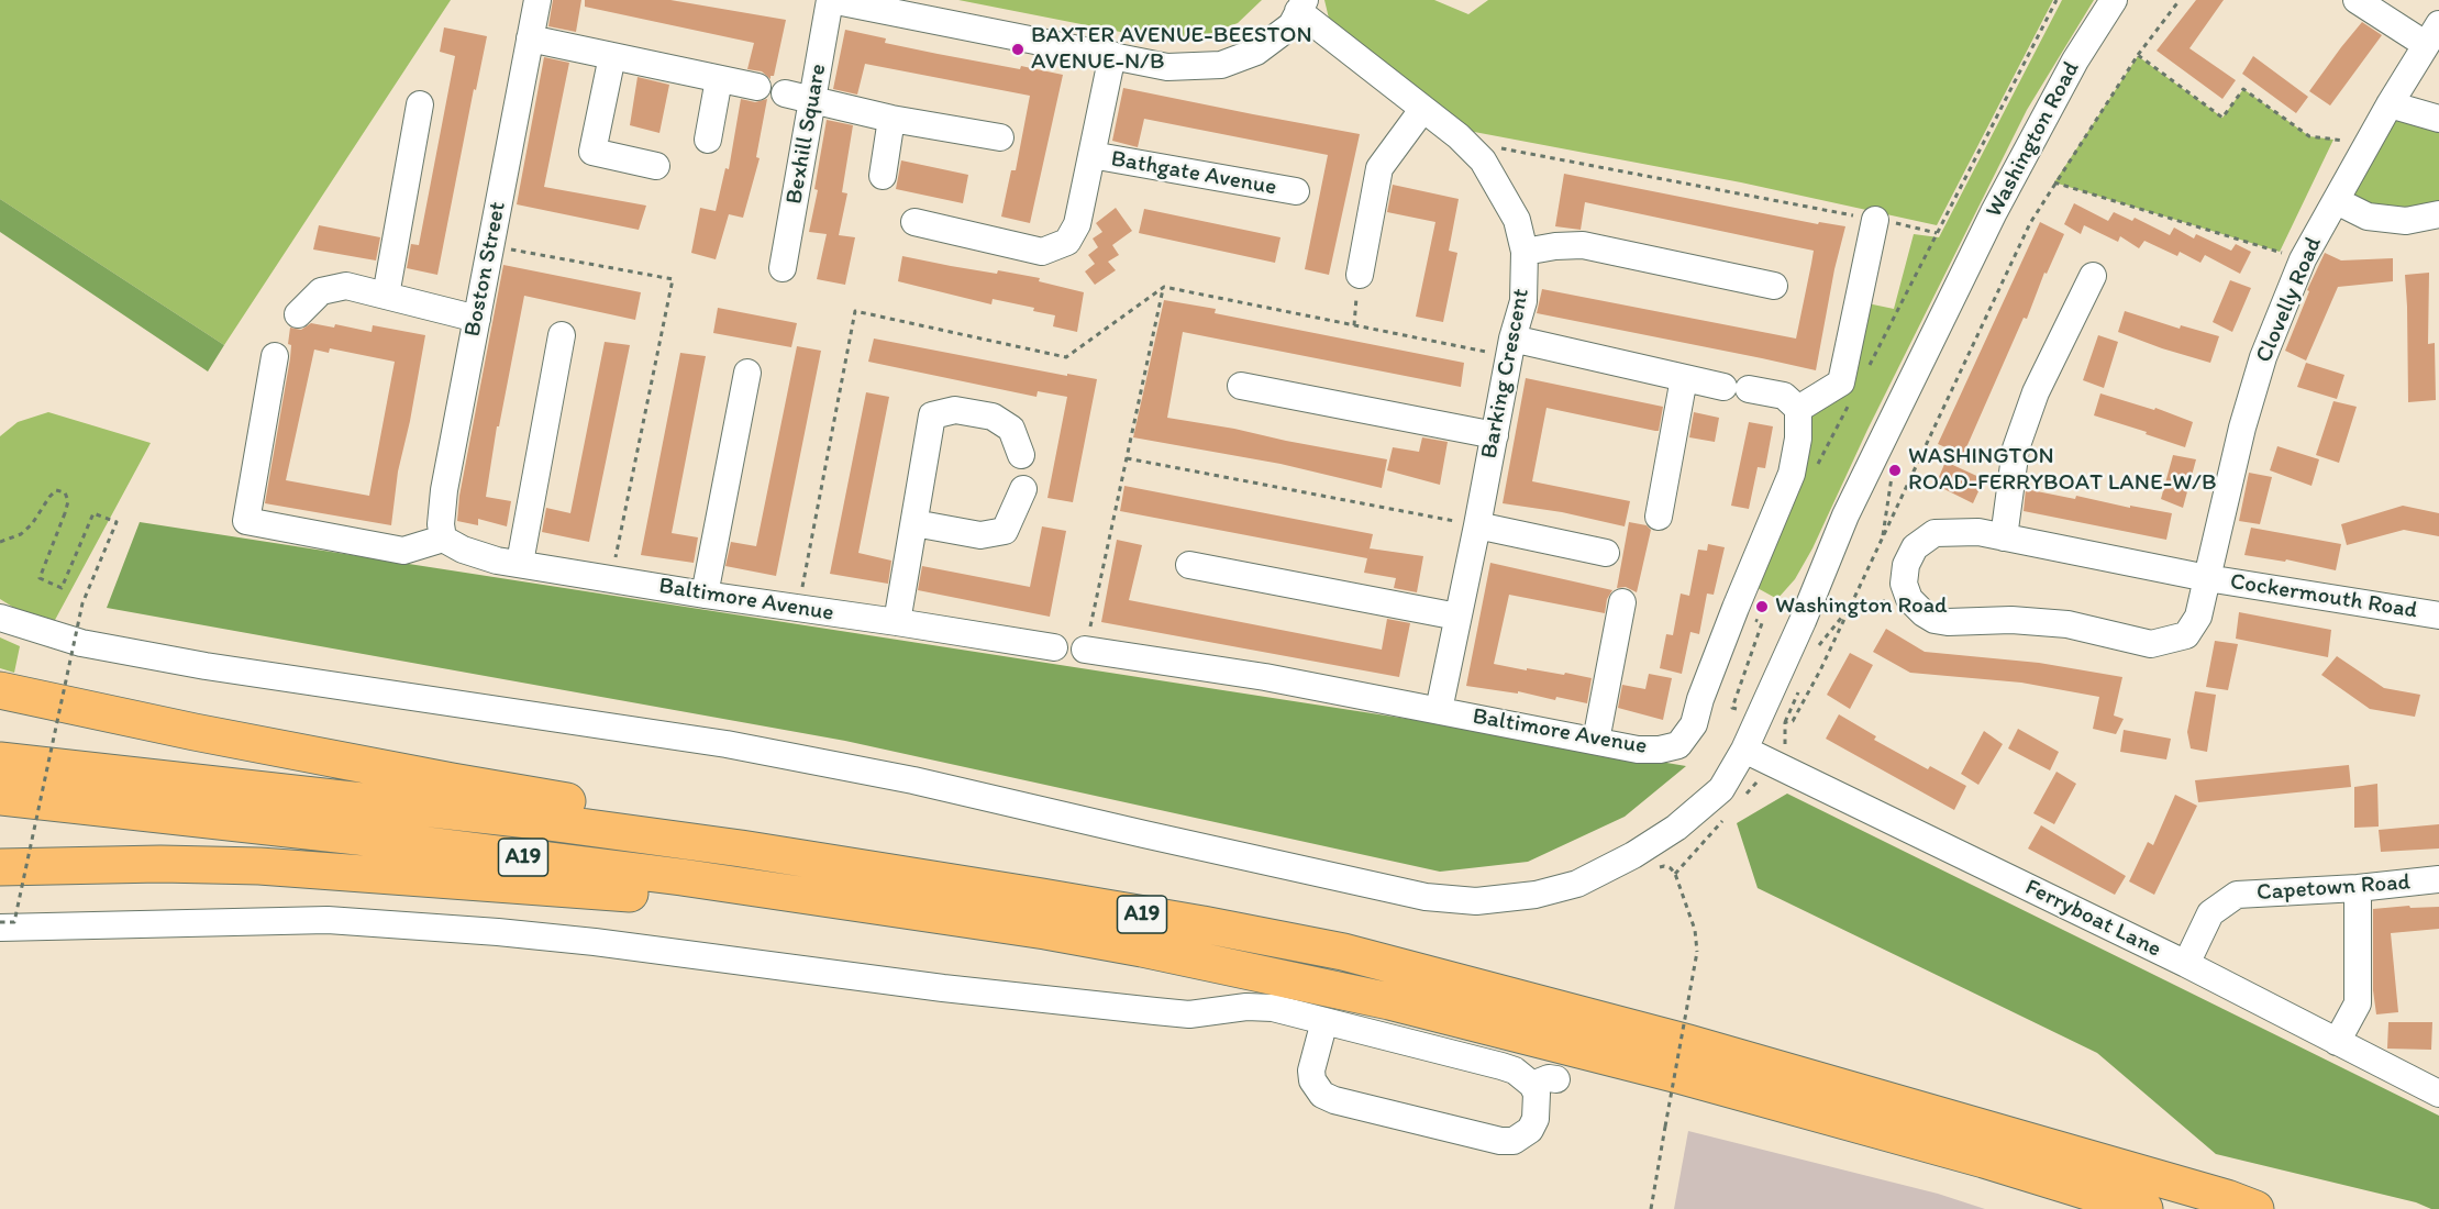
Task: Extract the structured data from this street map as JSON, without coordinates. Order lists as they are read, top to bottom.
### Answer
{
  "streets": {
    "highway": ["A19"],
    "street": [
      "Bexhill Square",
      "Washington Road",
      "Bathgate Avenue",
      "Boston Street",
      "Clovelly Road",
      "Barking Crescent",
      "Cockermouth Road",
      "Baltimore Avenue",
      "Capetown Road",
      "Ferryboat Lane"
    ]
  },
  "crossings": [
    ["Washington Road", "Ferryboat Lane"],
    ["Boston Street", "Baltimore Avenue"],
    ["Clovelly Road", "Cockermouth Road"],
    ["Barking Crescent", "Baltimore Avenue"],
    ["Capetown Road", "Ferryboat Lane"]
  ],
  "places": ["BAXTER AVENUE-BEESTON AVENUE-N/B", "WASHINGTON ROAD-FERRYBOAT LANE-W/B", "Washington Road"]
}
